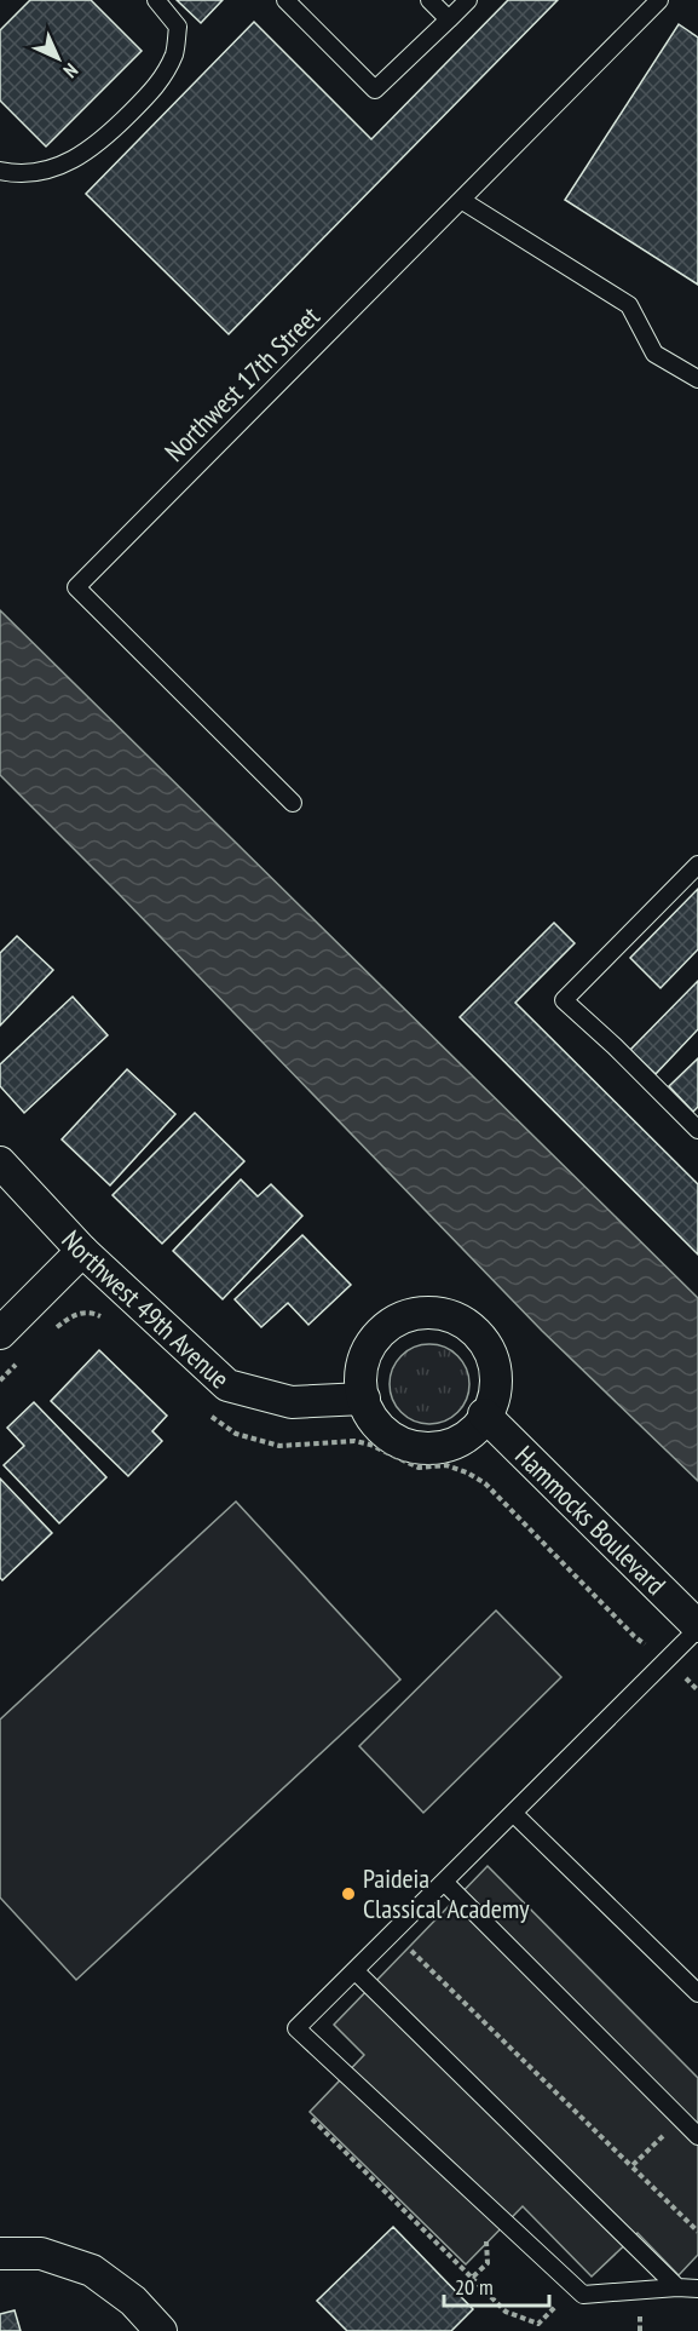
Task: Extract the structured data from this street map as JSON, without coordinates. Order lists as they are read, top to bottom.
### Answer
{
  "streets": {
    "street": ["Northwest 49th Avenue", "Hammocks Boulevard"],
    "lane": ["Northwest 17th Street"]
  },
  "crossings": [
    ["Northwest 49th Avenue", "Hammocks Boulevard"]
  ],
  "places": ["Paideia Classical Academy"],
  "scale_bar": "20 m",
  "north": "bottom right"
}
